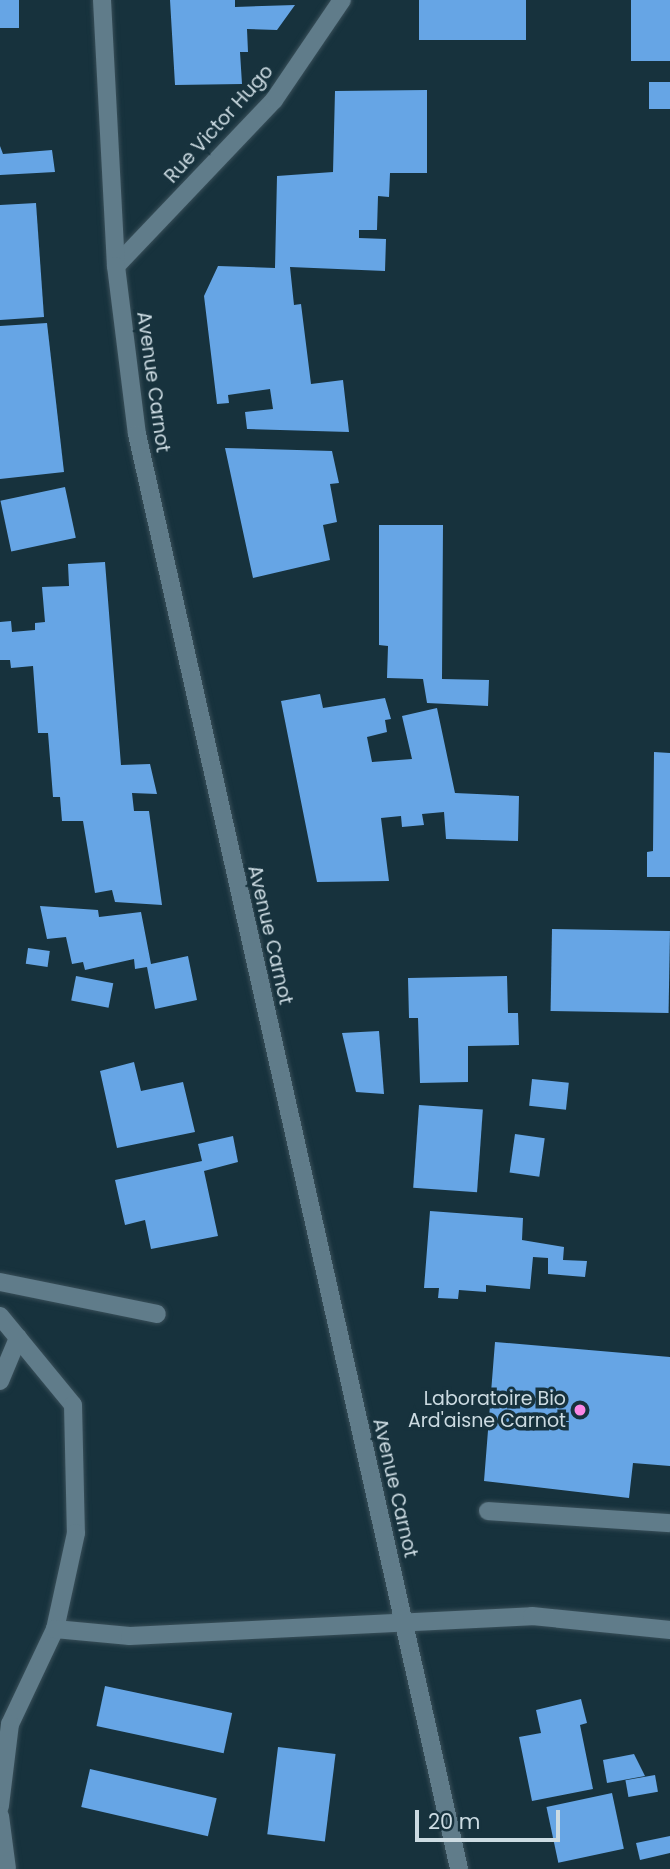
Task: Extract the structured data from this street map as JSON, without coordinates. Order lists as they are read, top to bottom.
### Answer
{
  "streets": {
    "main road": ["Rue Victor Hugo", "Avenue Carnot"]
  },
  "crossings": [
    ["Rue Victor Hugo", "Avenue Carnot"]
  ],
  "places": ["Laboratoire Bio Ard'aisne Carnot"],
  "scale_bar": "20 m"
}
